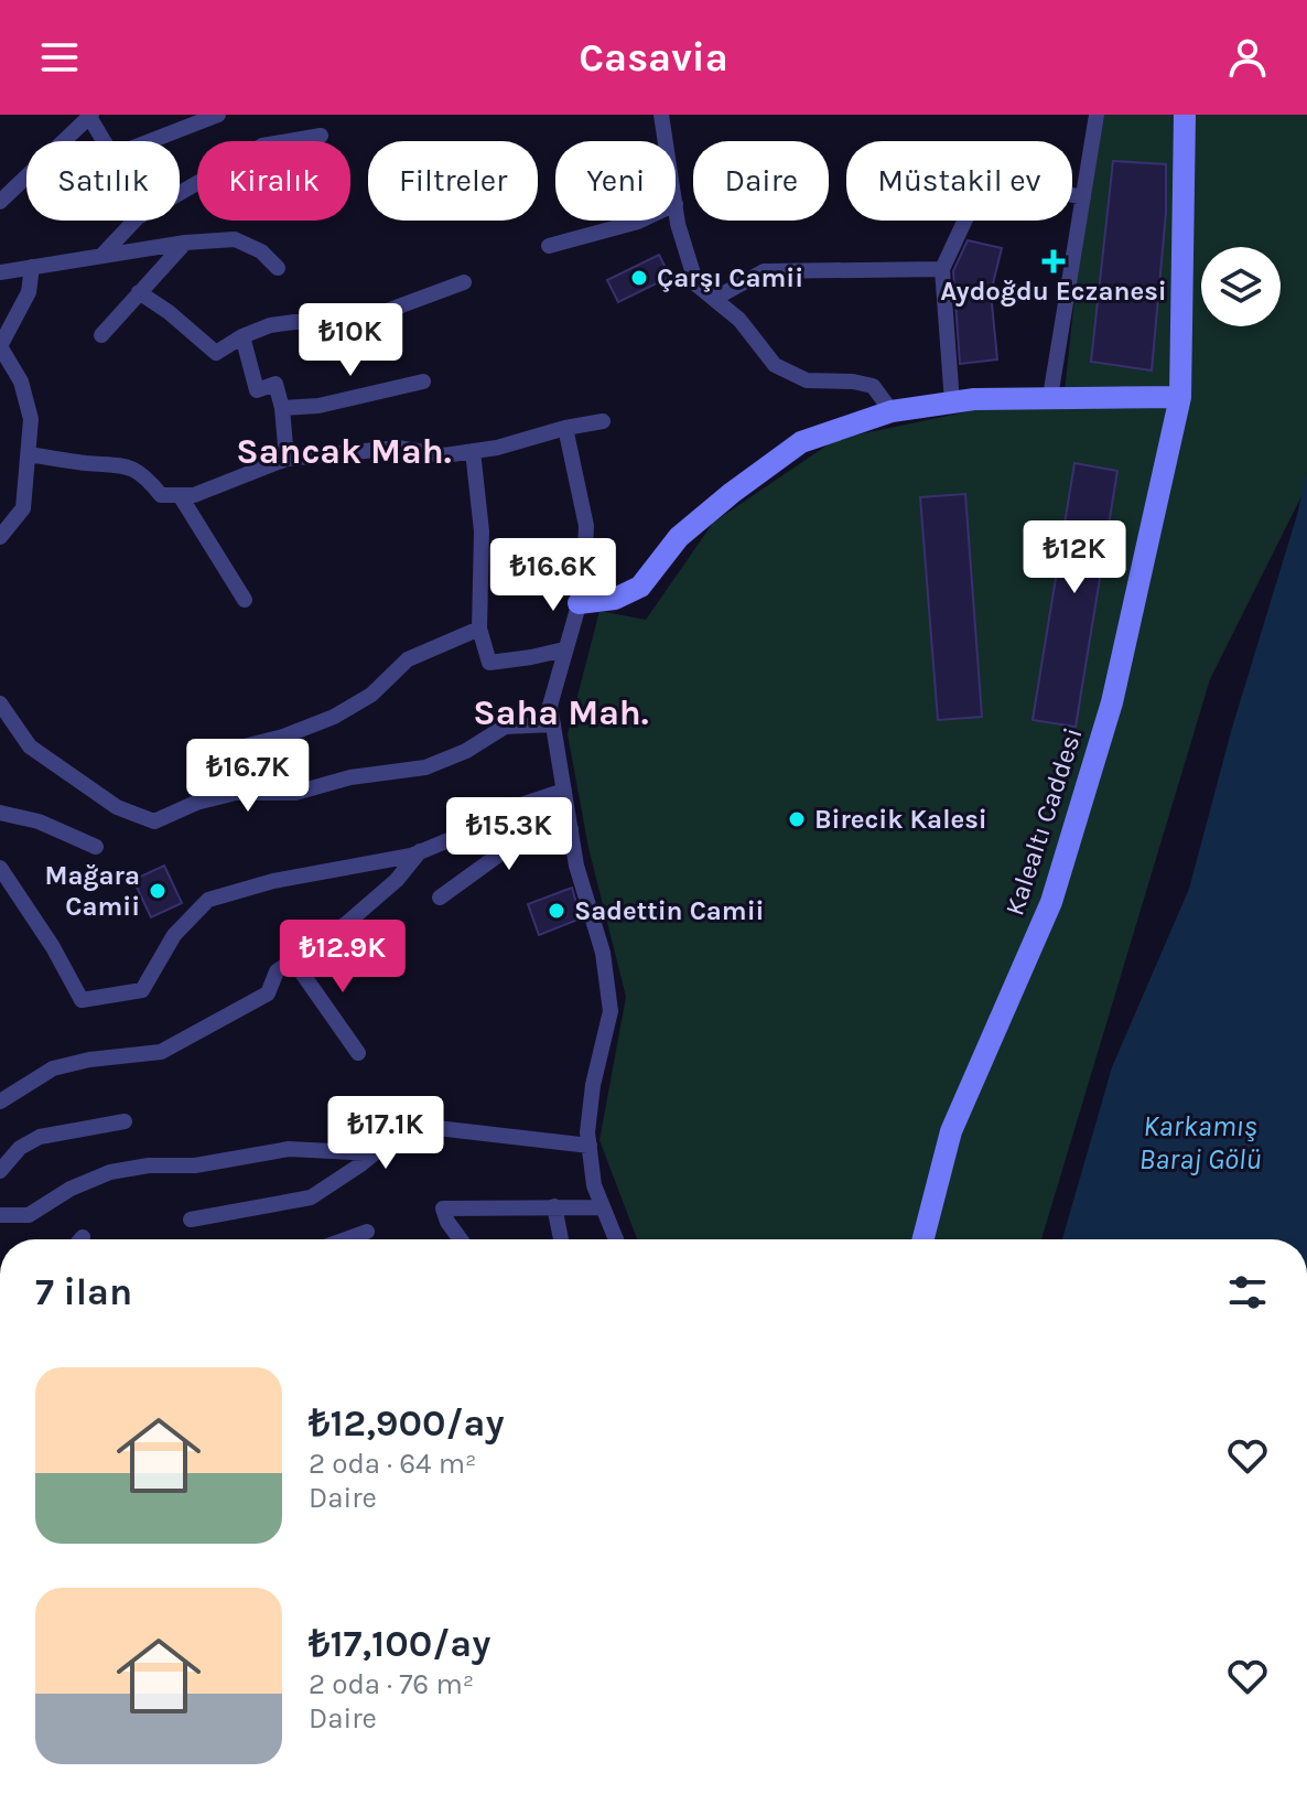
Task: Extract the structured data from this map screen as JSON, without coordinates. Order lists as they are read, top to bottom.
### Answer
{
  "streets": {
    "street": ["Kalealtı Caddesi"]
  },
  "districts": ["Sancak Mah.", "Saha Mah."],
  "water": ["Karkamış Baraj Gölü"],
  "places": {
    "health": ["Aydoğdu Eczanesi"],
    "other": [
      "Çarşı Camii",
      "Birecik Kalesi",
      "Mağara Camii",
      "Sadettin Camii"
    ]
  },
  "page": {
    "header": "Casavia",
    "chip": [
      "Satılık",
      "Kiralık",
      "Filtreler",
      "Yeni",
      "Daire",
      "Müstakil ev"
    ],
    "price": [
      "₺10K",
      "₺12K",
      "₺16.6K",
      "₺16.7K",
      "₺15.3K",
      "₺12.9K",
      "₺17.1K"
    ],
    "heading": "7 ilan",
    "list": [
      {
        "name": "₺12,900/ay",
        "note": "2 oda · 64 m² · Daire"
      },
      {
        "name": "₺17,100/ay",
        "note": "2 oda · 76 m² · Daire"
      }
    ]
  }
}
